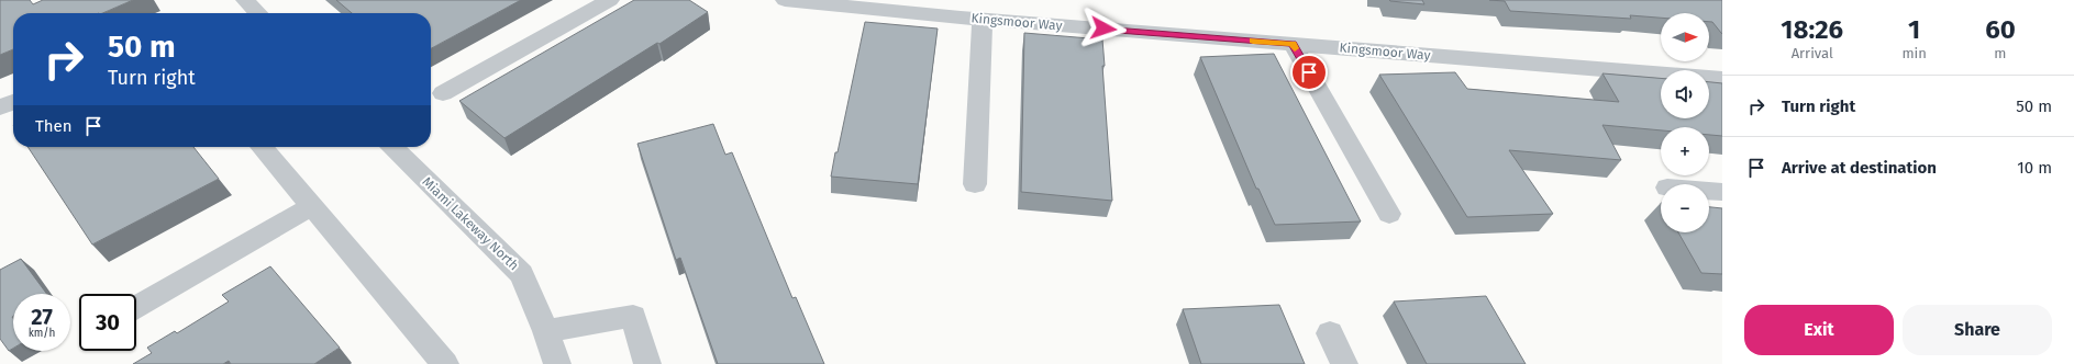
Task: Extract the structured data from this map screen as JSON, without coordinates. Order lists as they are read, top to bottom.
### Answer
{
  "streets": {
    "street": ["Kingsmoor Way", "Miami Lakeway North"]
  },
  "north": "right",
  "page": {
    "eta": [
      "18:26",
      "Arrival",
      "1",
      "min",
      "60",
      "m"
    ],
    "map_buttons": ["+", "−"],
    "turn": ["50 m", "Turn right"],
    "list": [
      {
        "name": "Turn right",
        "value": "50 m"
      },
      {
        "name": "Arrive at destination",
        "value": "10 m"
      }
    ],
    "then": "Then",
    "speed": "27 km/h",
    "limit": "30",
    "buttons": ["Exit", "Share"]
  }
}
